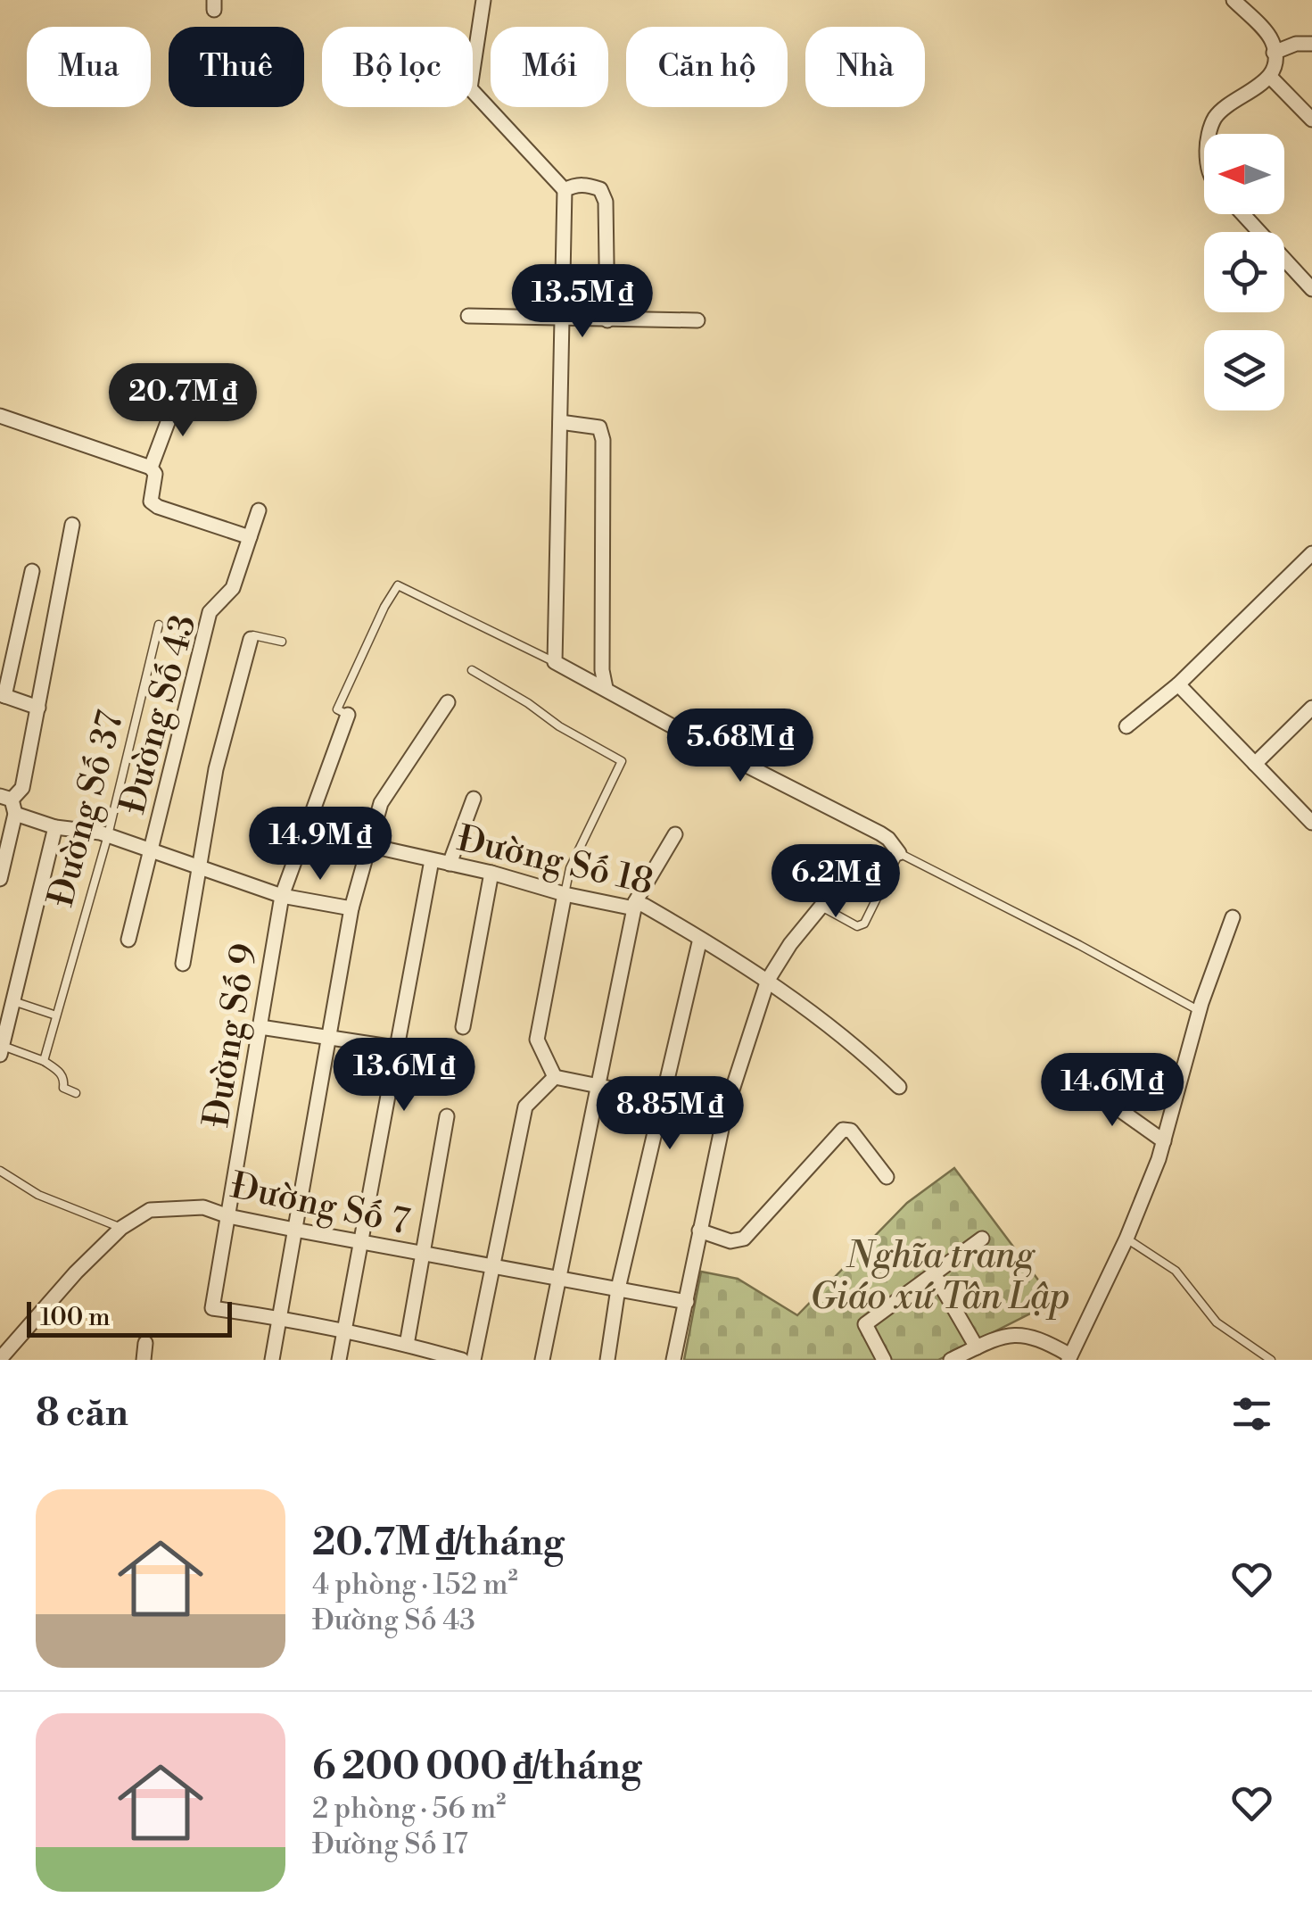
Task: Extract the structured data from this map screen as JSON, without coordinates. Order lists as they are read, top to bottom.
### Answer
{
  "streets": {
    "street": [
      "Đường Số 43",
      "Đường Số 18",
      "Đường Số 9",
      "Đường Số 7"
    ],
    "lane": ["Đường Số 37"]
  },
  "crossings": [
    ["Đường Số 9", "Đường Số 7"]
  ],
  "parks": ["Nghĩa trang Giáo xứ Tân Lập"],
  "scale_bar": "100 m",
  "north": "left",
  "page": {
    "chip": [
      "Mua",
      "Thuê",
      "Bộ lọc",
      "Mới",
      "Căn hộ",
      "Nhà"
    ],
    "price": [
      "13.5M ₫",
      "20.7M ₫",
      "5.68M ₫",
      "14.9M ₫",
      "6.2M ₫",
      "13.6M ₫",
      "14.6M ₫",
      "8.85M ₫"
    ],
    "scale": "100 m",
    "heading": "8 căn",
    "list": [
      {
        "name": "20.7M ₫/tháng",
        "note": "4 phòng · 152 m² · Đường Số 43"
      },
      {
        "name": "6 200 000 ₫/tháng",
        "note": "2 phòng · 56 m² · Đường Số 17"
      }
    ]
  }
}
